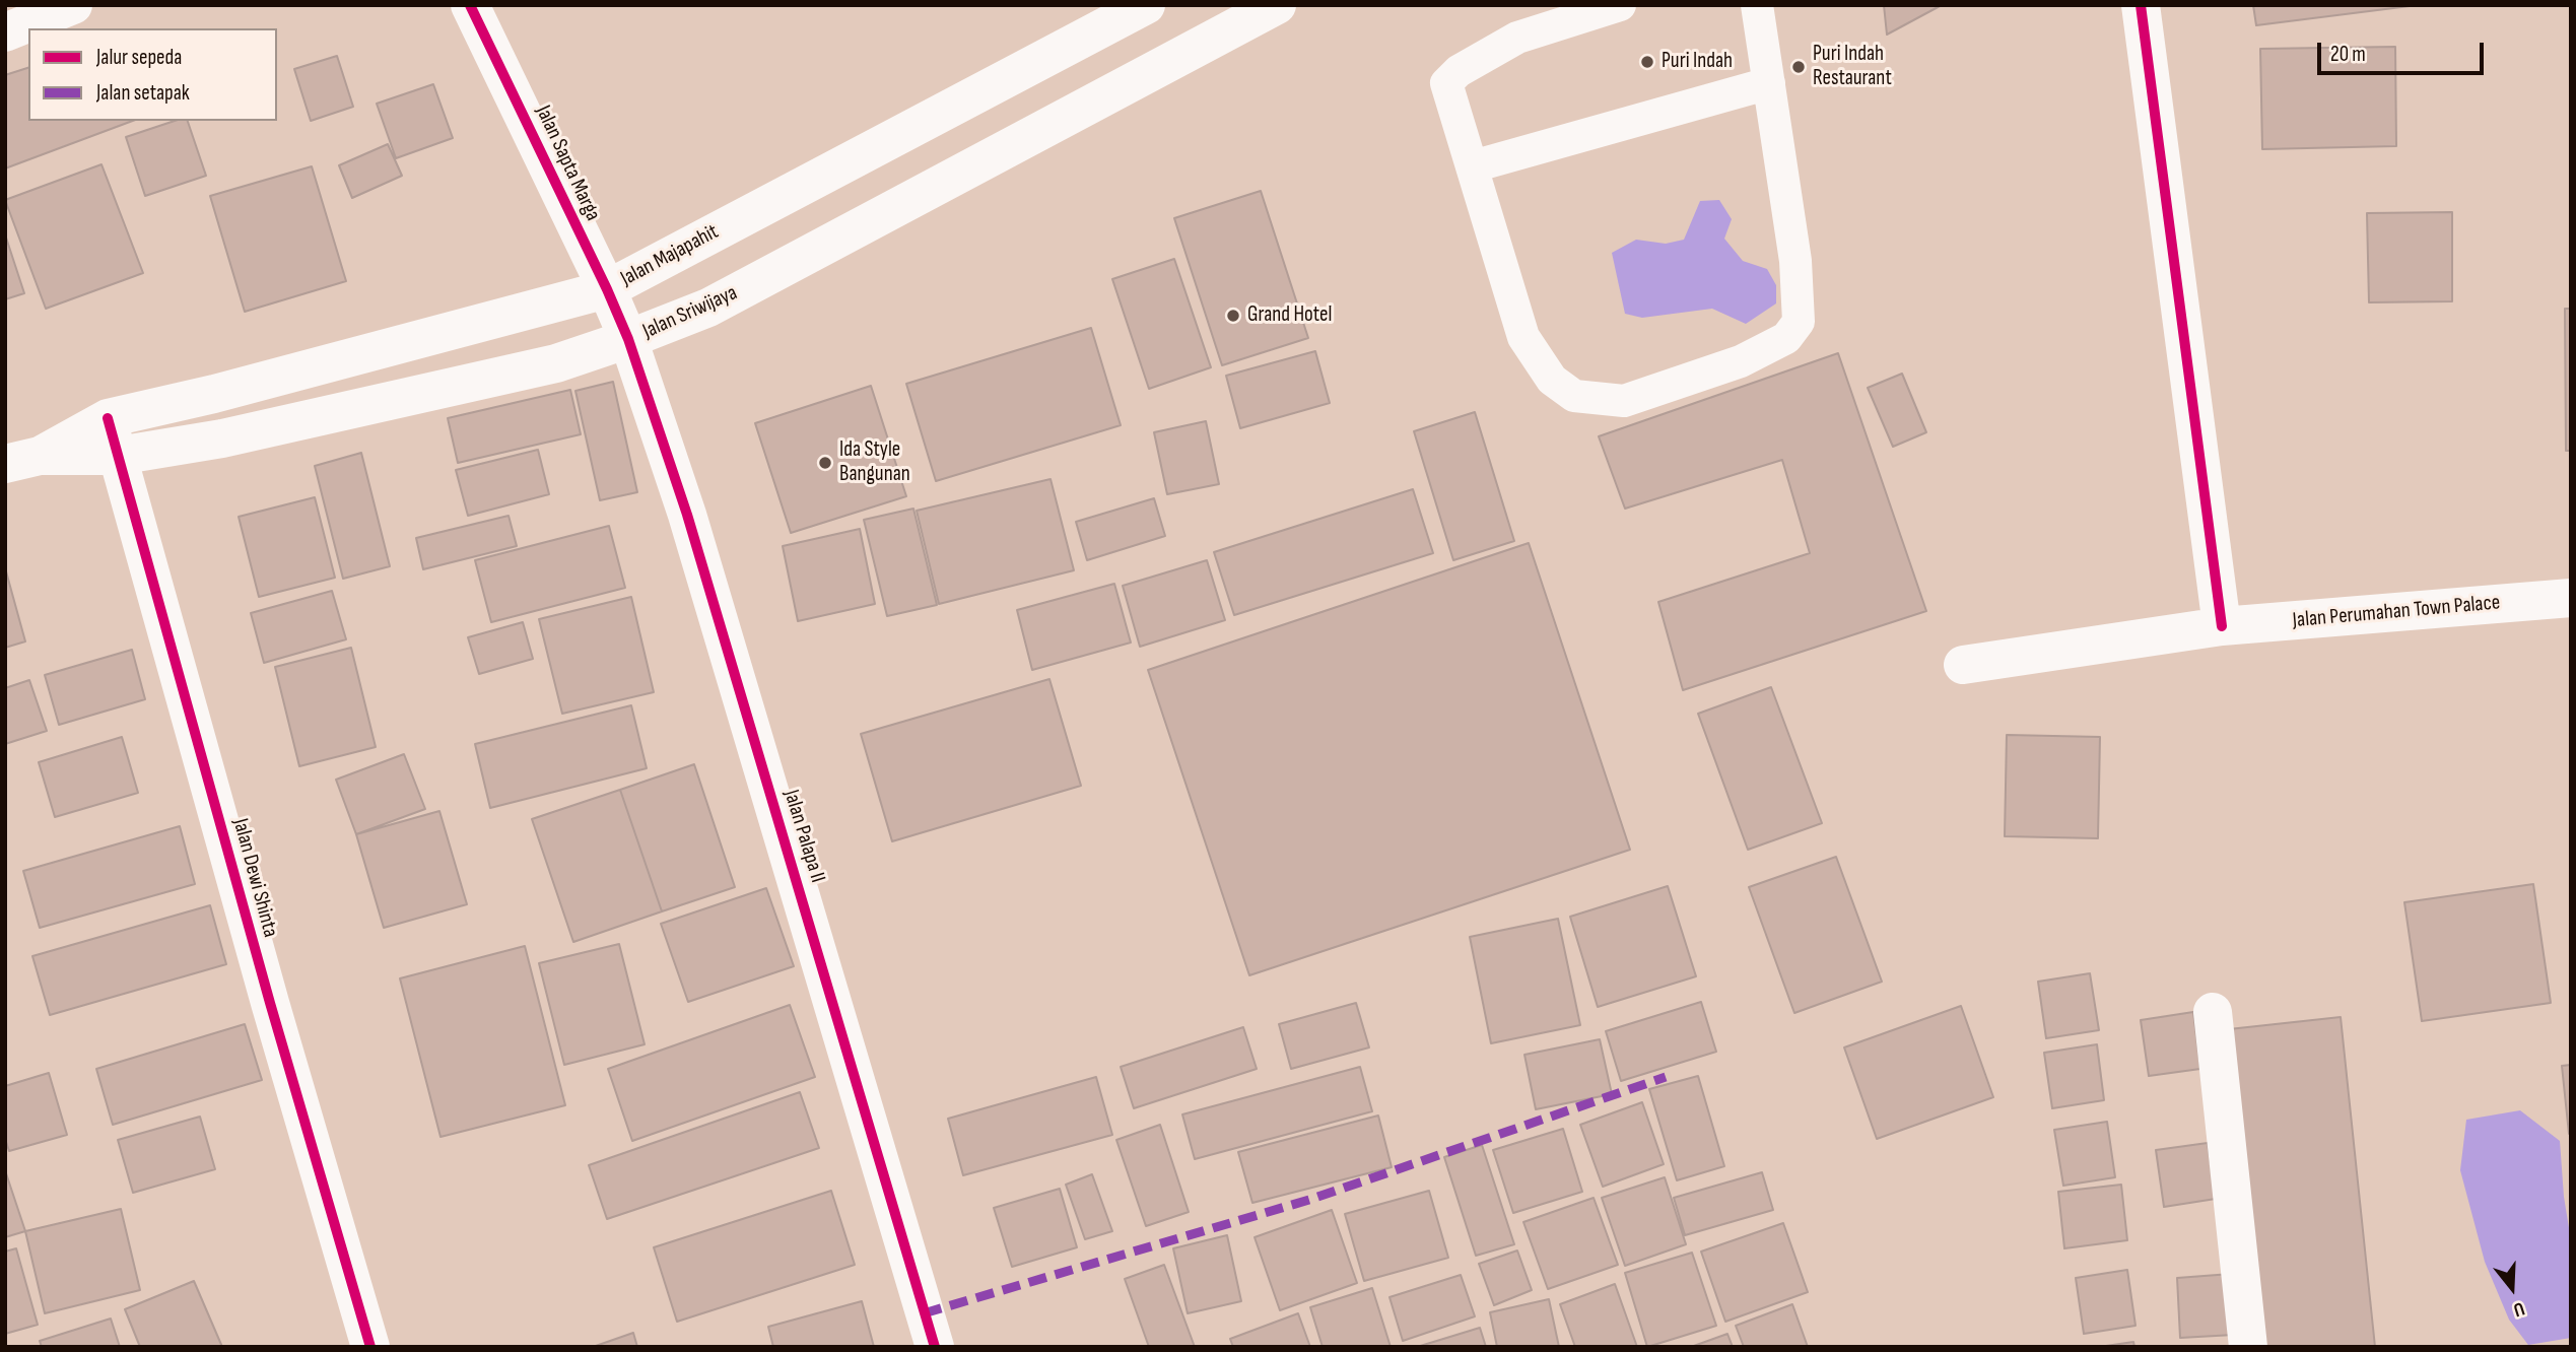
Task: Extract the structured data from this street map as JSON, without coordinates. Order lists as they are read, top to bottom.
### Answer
{
  "streets": {
    "street": [
      "Jalan Sapta Marga",
      "Jalan Majapahit",
      "Jalan Sriwijaya",
      "Jalan Perumahan Town Palace",
      "Jalan Palapa II",
      "Jalan Dewi Shinta"
    ]
  },
  "crossings": [
    ["Jalan Sapta Marga", "Jalan Majapahit"],
    ["Jalan Sapta Marga", "Jalan Sriwijaya"],
    ["Jalan Sapta Marga", "Jalan Palapa II"],
    ["Jalan Majapahit", "Jalan Sriwijaya"],
    ["Jalan Majapahit", "Jalan Dewi Shinta"],
    ["Jalan Sriwijaya", "Jalan Palapa II"],
    ["Jalan Sriwijaya", "Jalan Dewi Shinta"]
  ],
  "places": [
    "Puri Indah",
    "Puri Indah Restaurant",
    "Grand Hotel",
    "Ida Style Bangunan"
  ],
  "legend": ["Jalur sepeda", "Jalan setapak"],
  "scale_bar": "20 m",
  "north": "bottom"
}
